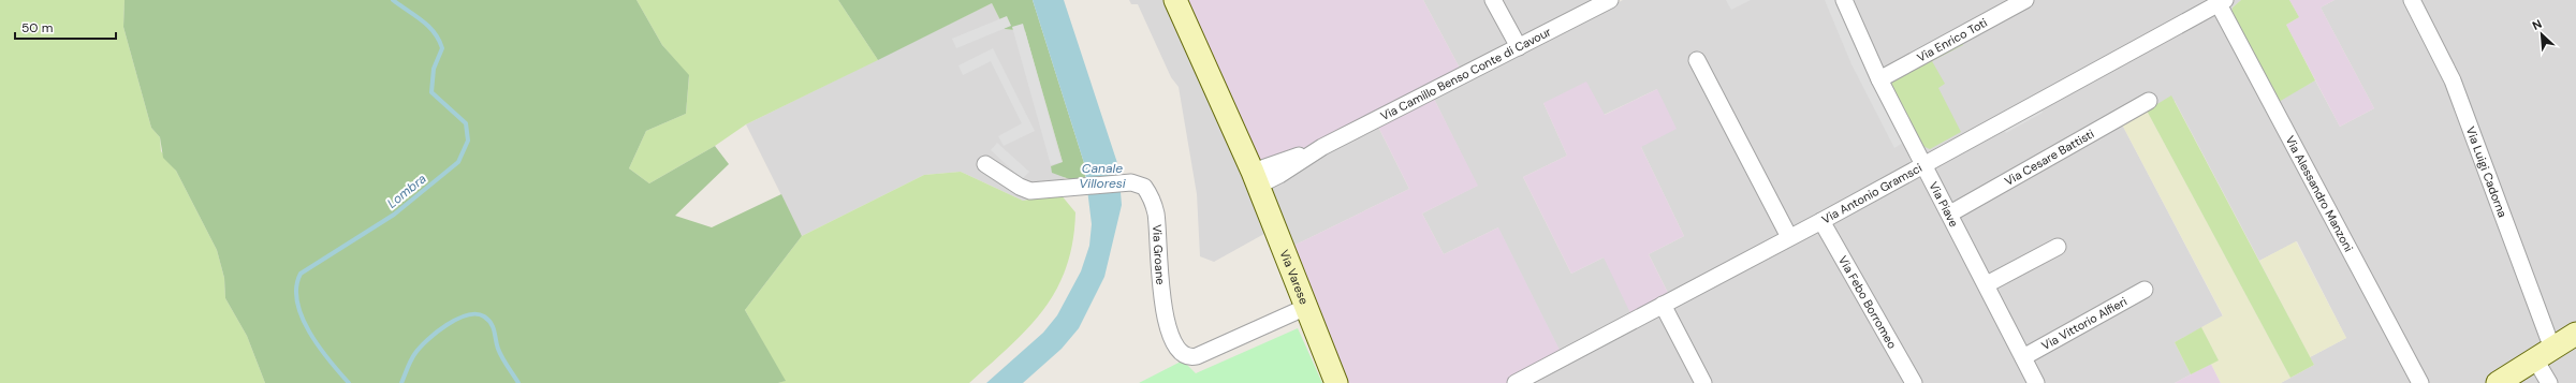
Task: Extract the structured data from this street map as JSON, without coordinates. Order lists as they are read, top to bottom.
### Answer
{
  "streets": {
    "street": [
      "Via Enrico Toti",
      "Via Camillo Benso Conte di Cavour",
      "Via Cesare Battisti",
      "Via Luigi Cadorna",
      "Via Antonio Gramsci",
      "Via Alessandro Manzoni",
      "Via Piave",
      "Via Groane",
      "Via Varese",
      "Via Febo Borromeo",
      "Via Vittorio Alfieri"
    ]
  },
  "crossings": [
    ["Via Enrico Toti", "Via Piave"],
    ["Via Camillo Benso Conte di Cavour", "Via Varese"],
    ["Via Cesare Battisti", "Via Piave"],
    ["Via Antonio Gramsci", "Via Alessandro Manzoni"],
    ["Via Antonio Gramsci", "Via Piave"],
    ["Via Antonio Gramsci", "Via Febo Borromeo"],
    ["Via Piave", "Via Vittorio Alfieri"],
    ["Via Groane", "Via Varese"]
  ],
  "water": ["Canale Villoresi", "Lombra"],
  "scale_bar": "50 m",
  "north": "top left"
}
